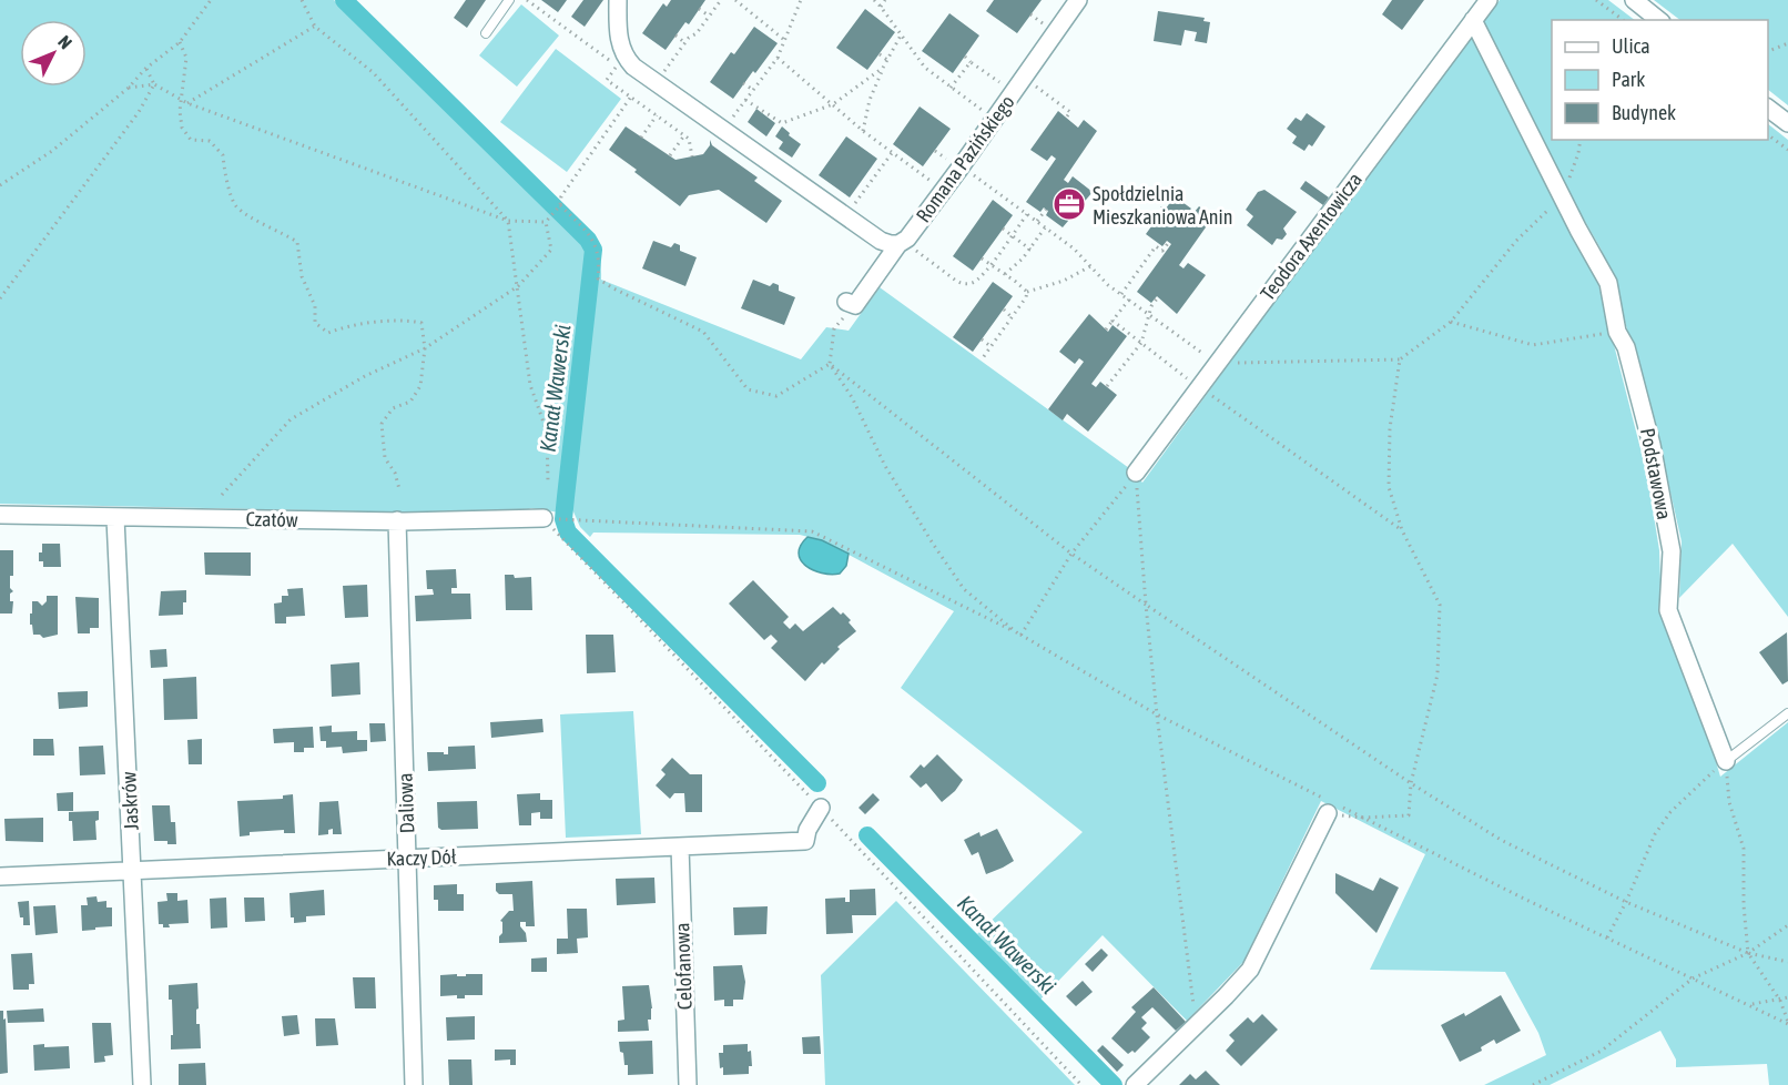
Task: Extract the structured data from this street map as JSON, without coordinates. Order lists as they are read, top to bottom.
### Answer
{
  "streets": {
    "street": [
      "Romana Pazińskiego",
      "Teodora Axentowicza",
      "Podstawowa",
      "Czatów",
      "Jaskrów",
      "Daliowa",
      "Kaczy Dół",
      "Celofanowa"
    ]
  },
  "crossings": [
    ["Teodora Axentowicza", "Podstawowa"],
    ["Czatów", "Jaskrów"],
    ["Czatów", "Daliowa"],
    ["Jaskrów", "Kaczy Dół"],
    ["Daliowa", "Kaczy Dół"],
    ["Kaczy Dół", "Celofanowa"]
  ],
  "water": ["Kanał Wawerski"],
  "places": {
    "office": ["Społdzielnia Mieszkaniowa Anin"]
  },
  "legend": ["Ulica", "Park", "Budynek"],
  "north": "top right"
}
